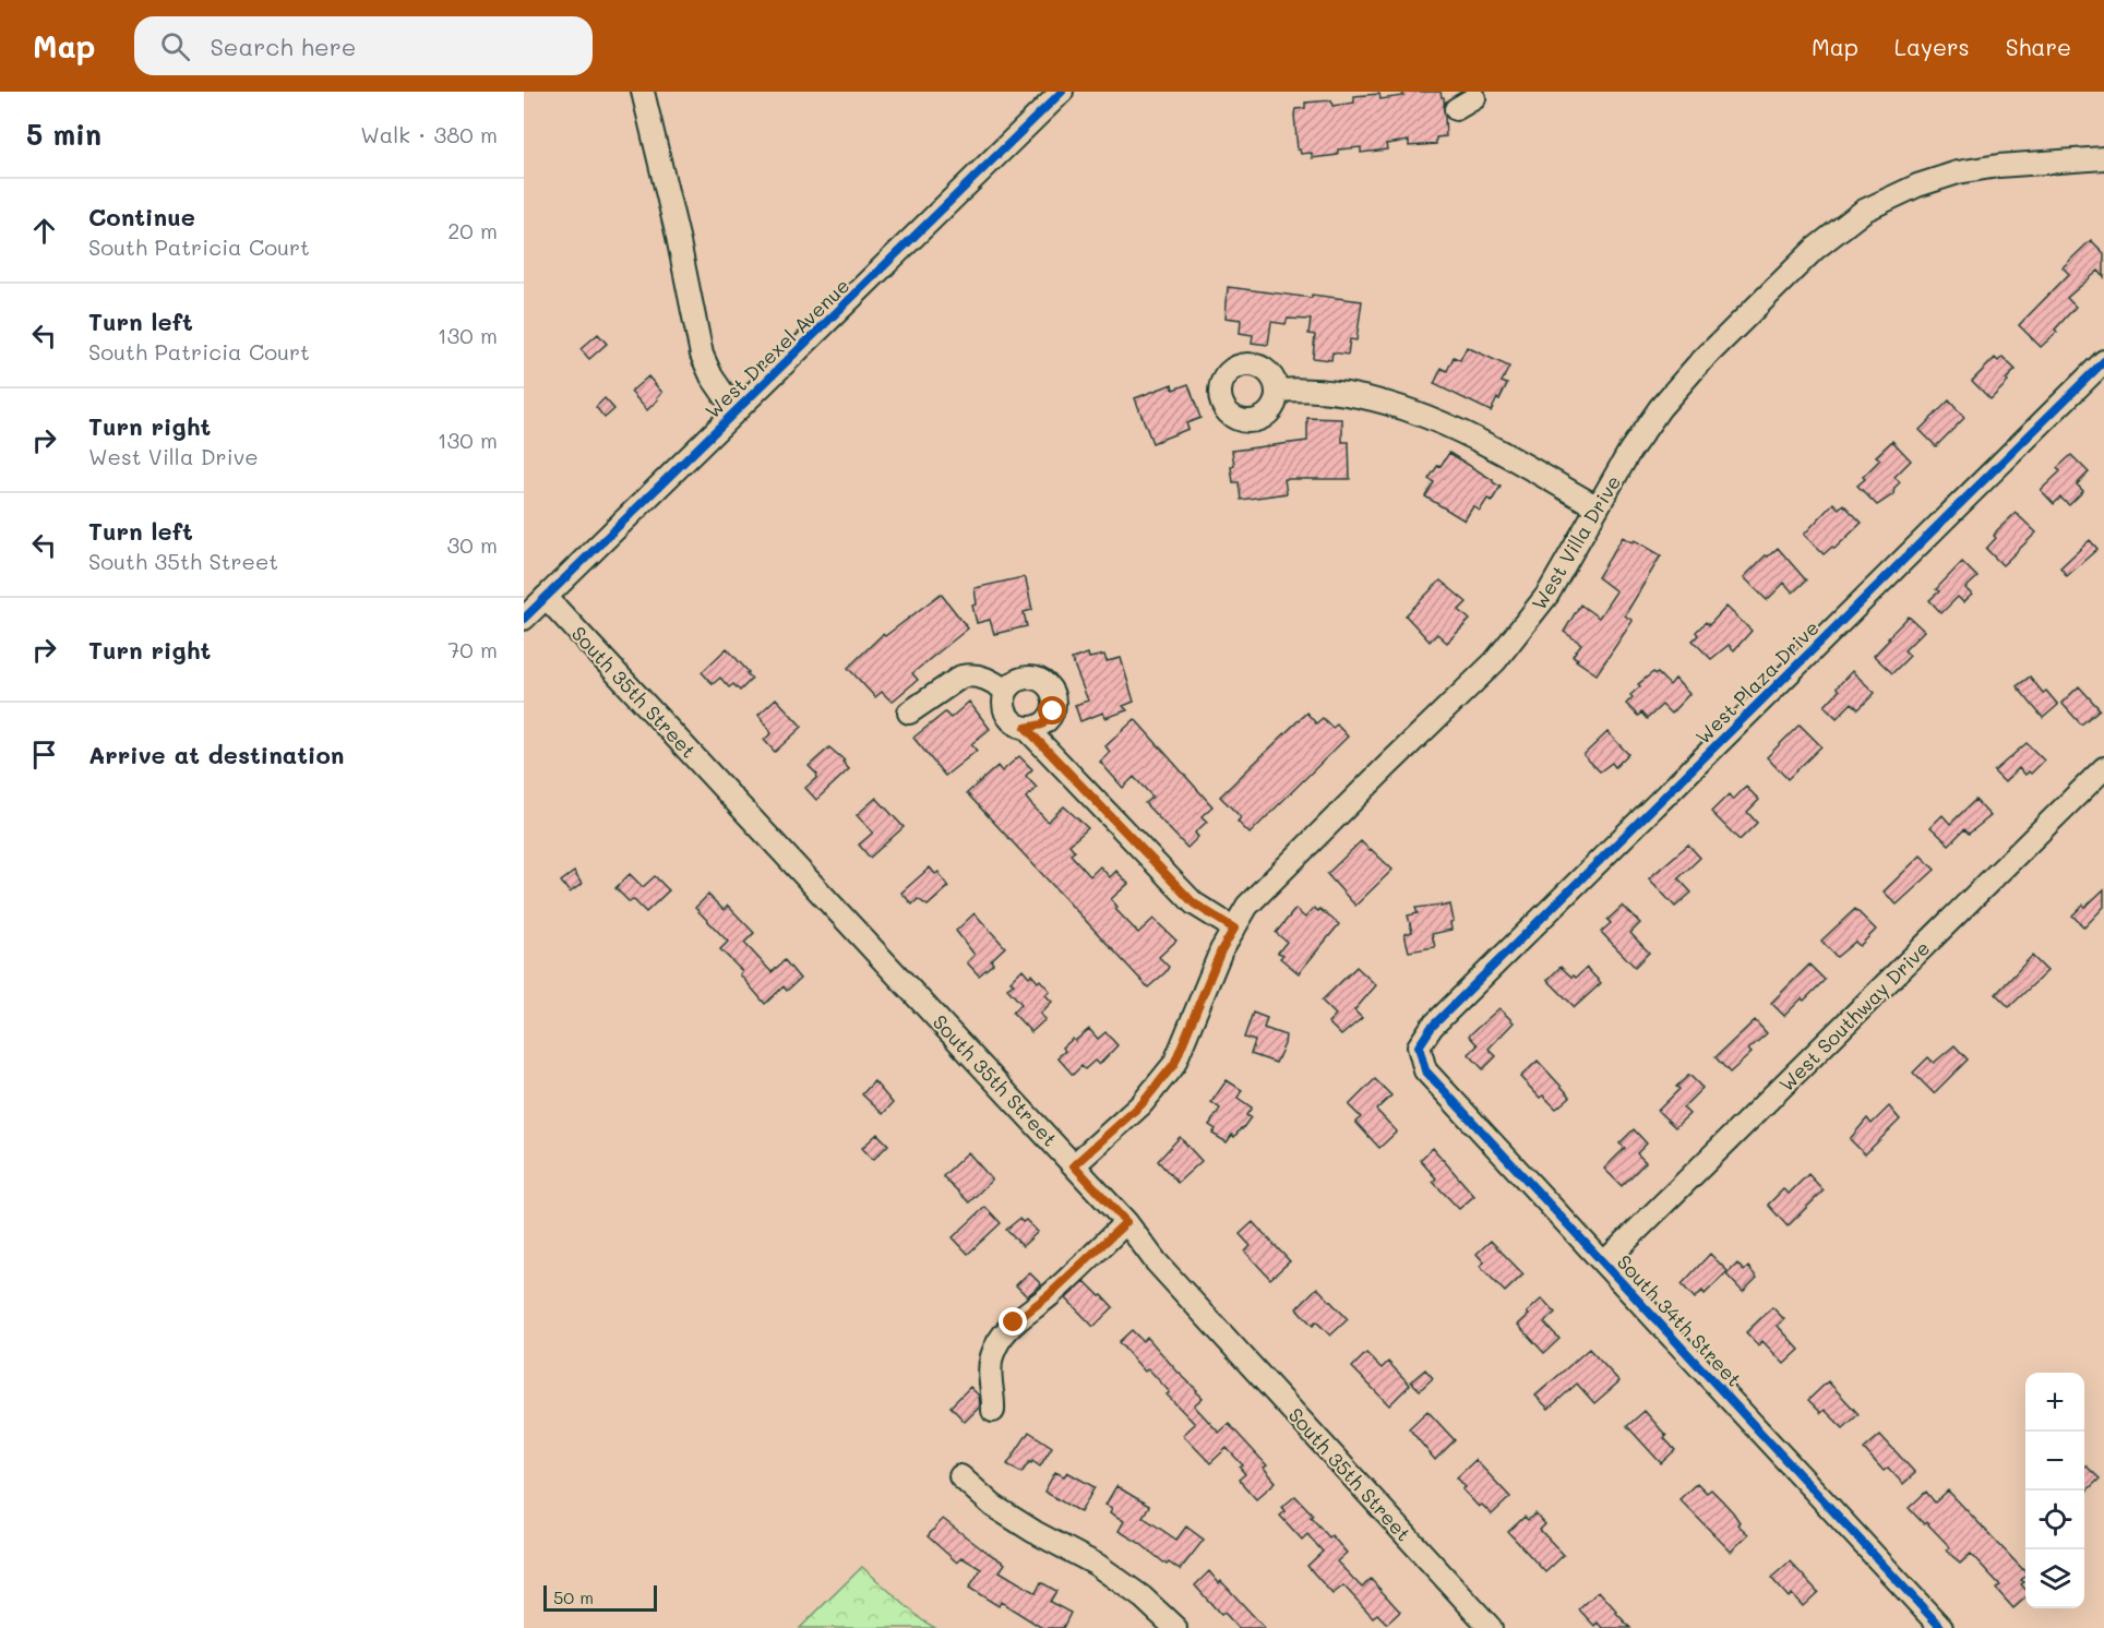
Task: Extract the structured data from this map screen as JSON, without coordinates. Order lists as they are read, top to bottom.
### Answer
{
  "streets": {
    "street": [
      "West Drexel Avenue",
      "West Villa Drive",
      "West Plaza Drive",
      "South 35th Street",
      "West Southway Drive",
      "South 34th Street"
    ]
  },
  "crossings": [
    ["West Drexel Avenue", "South 35th Street"],
    ["West Villa Drive", "South 35th Street"],
    ["West Plaza Drive", "South 34th Street"],
    ["West Southway Drive", "South 34th Street"]
  ],
  "scale_bar": "50 m",
  "page": {
    "header": "Map",
    "search": "Search here",
    "nav": ["Map", "Layers", "Share"],
    "heading": ["5 min", "Walk · 380 m"],
    "list": [
      ["Continue", "South Patricia Court", "20 m"],
      ["Turn left", "South Patricia Court", "130 m"],
      ["Turn right", "West Villa Drive", "130 m"],
      ["Turn left", "South 35th Street", "30 m"],
      ["Turn right", "70 m"],
      "Arrive at destination"
    ],
    "map_buttons": ["+", "−"],
    "scale": "50 m"
  }
}
